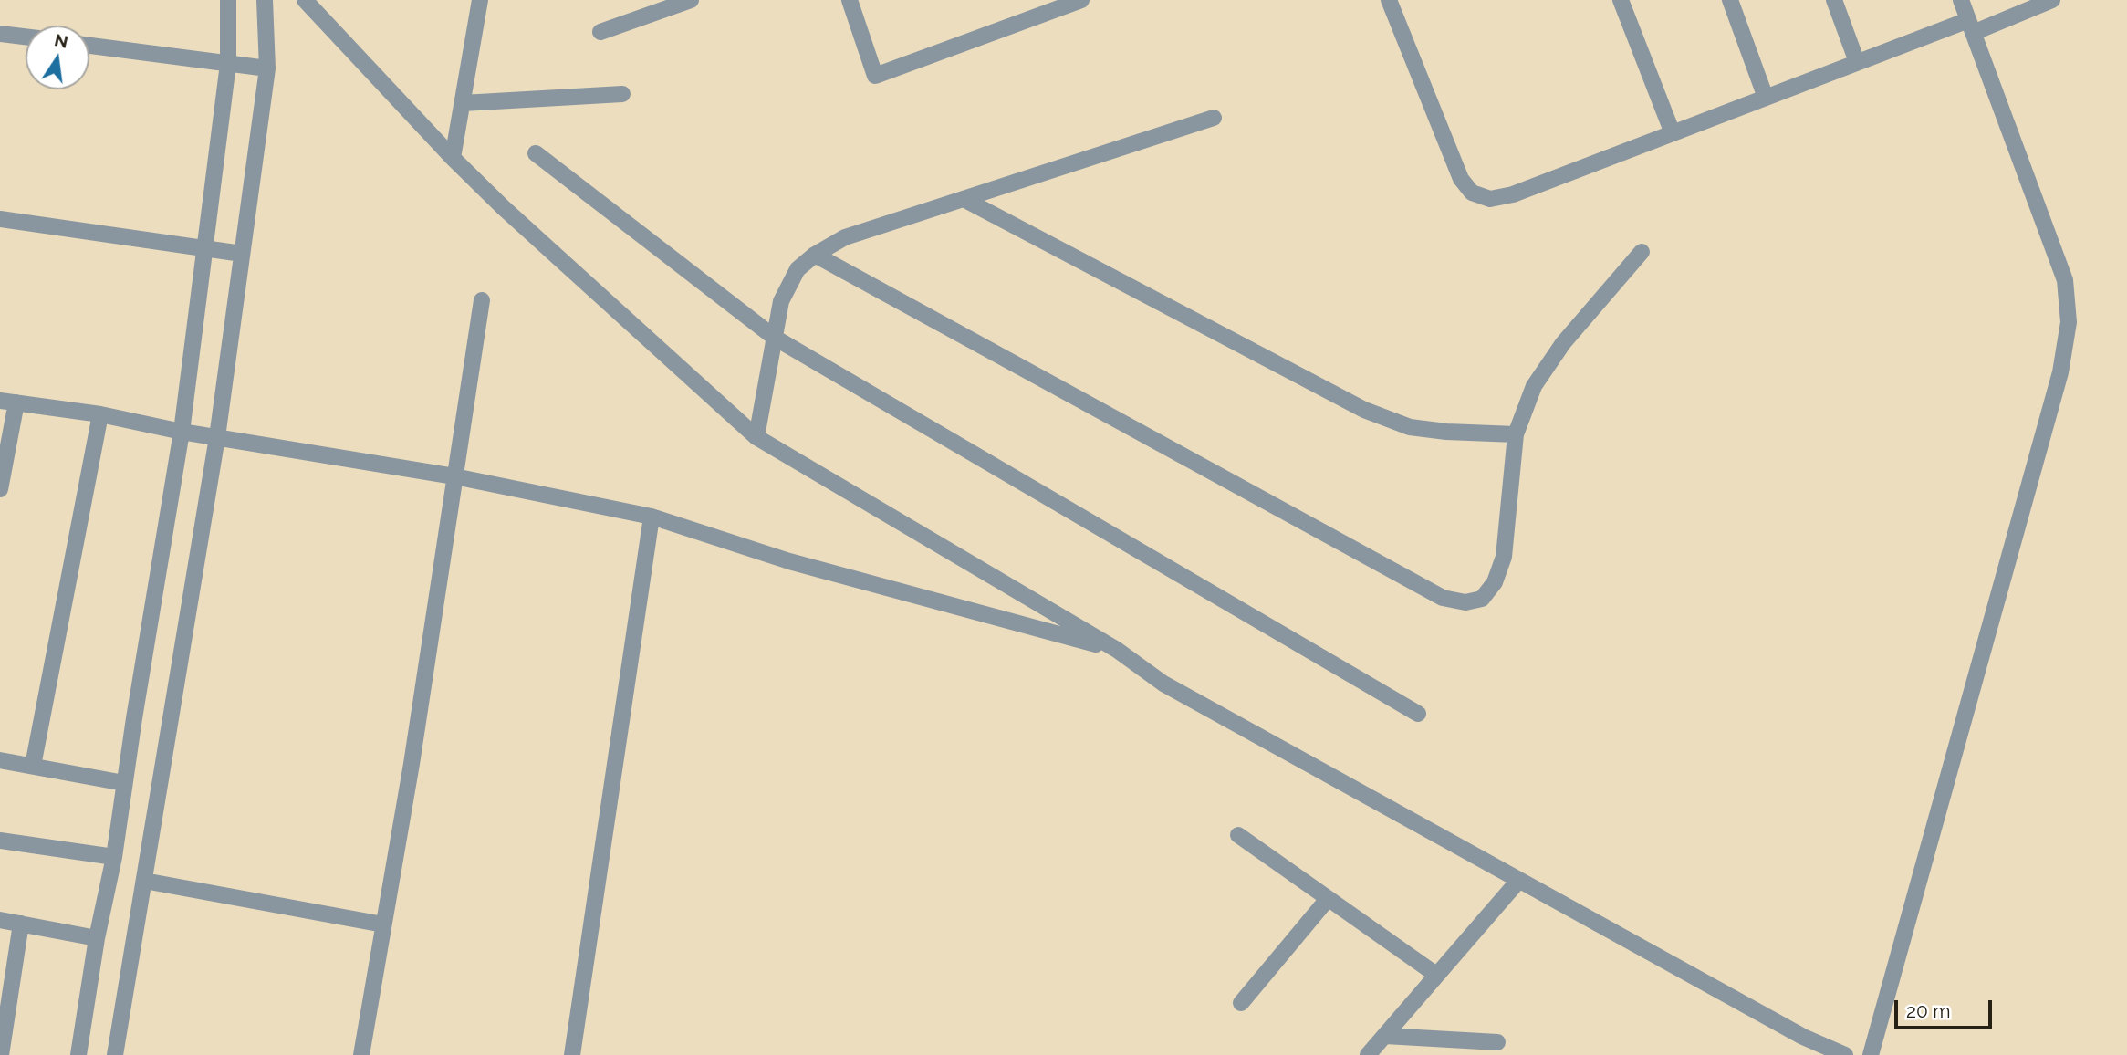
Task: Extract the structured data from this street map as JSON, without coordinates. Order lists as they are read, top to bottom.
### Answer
{
  "scale_bar": "20 m",
  "north": "top"
}
